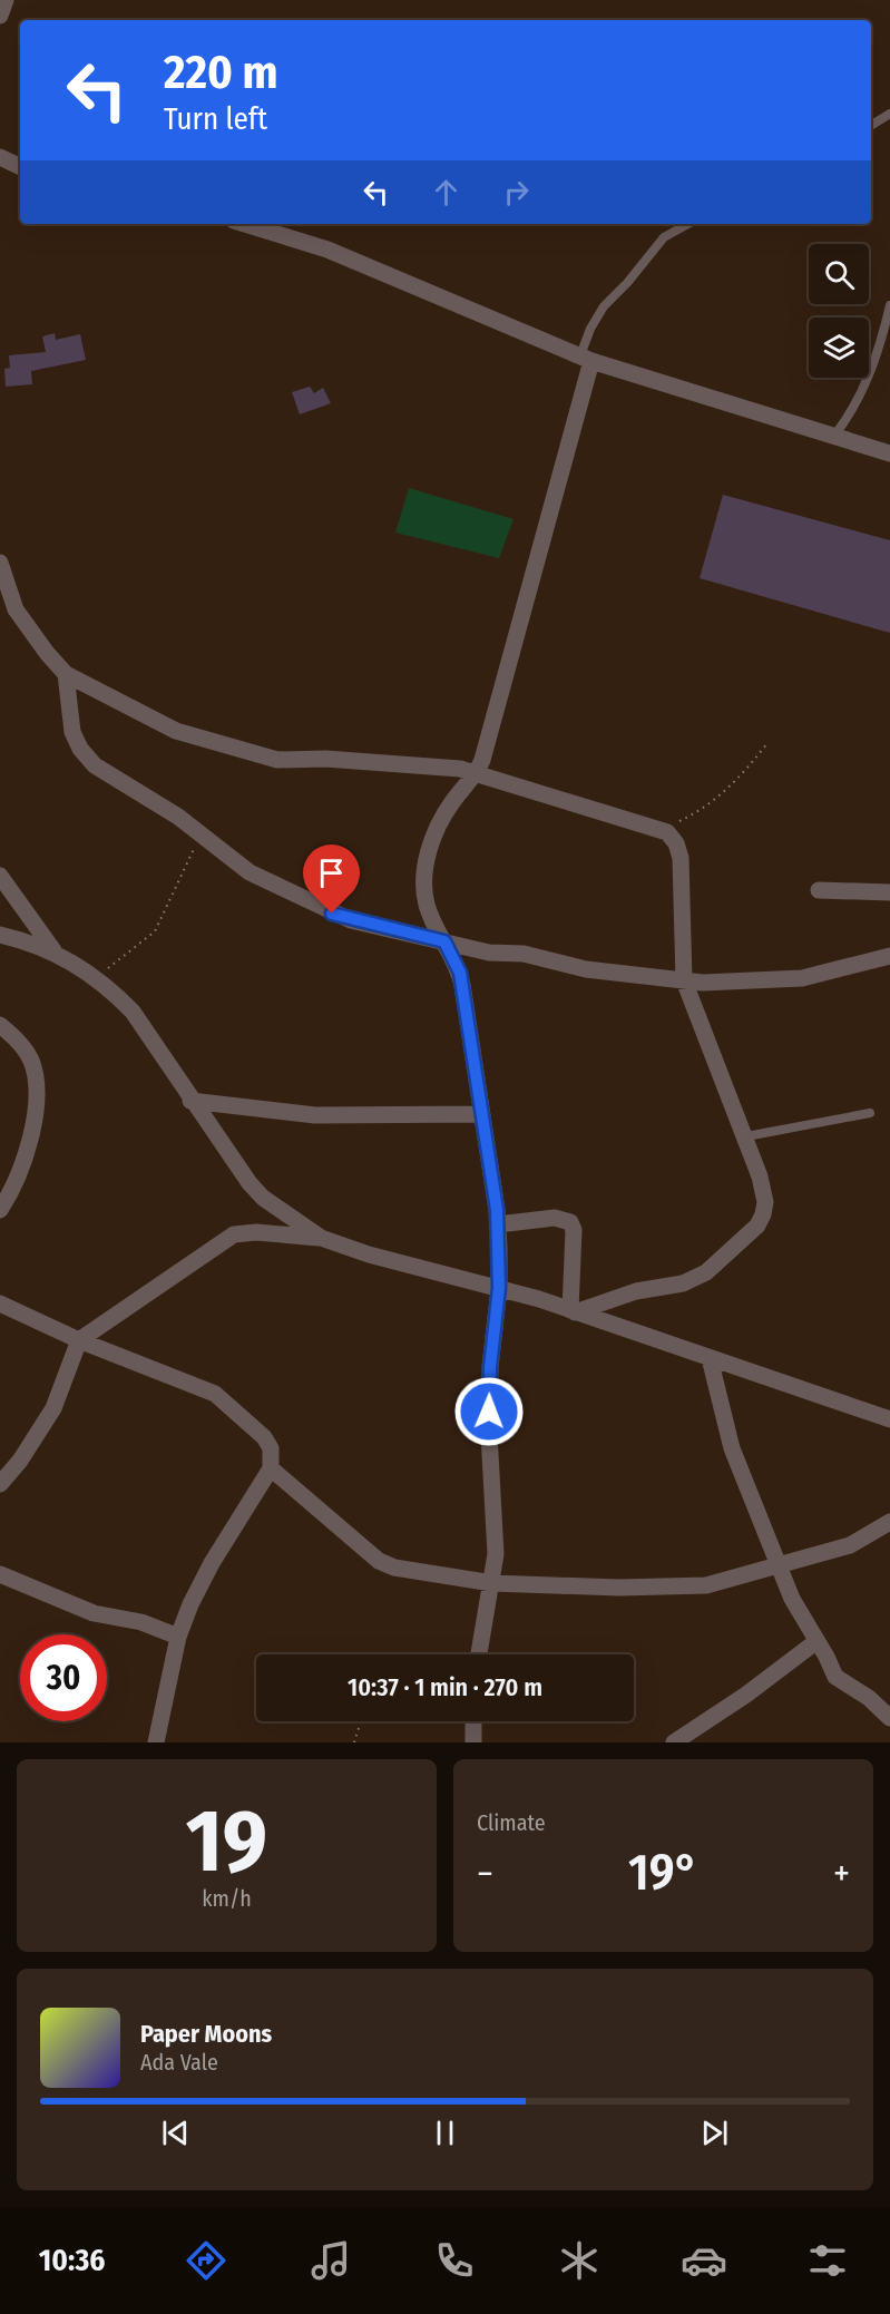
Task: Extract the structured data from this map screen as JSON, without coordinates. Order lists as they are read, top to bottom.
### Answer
{
  "page": {
    "turn": ["220 m", "Turn left"],
    "limit": "30",
    "trip": "10:37 · 1 min · 270 m",
    "tile": [
      ["19", "km/h"],
      "Climate"
    ],
    "heat": ["−", "19°", "+"],
    "song": ["Paper Moons", "Ada Vale"],
    "tabs": "10:36"
  }
}
